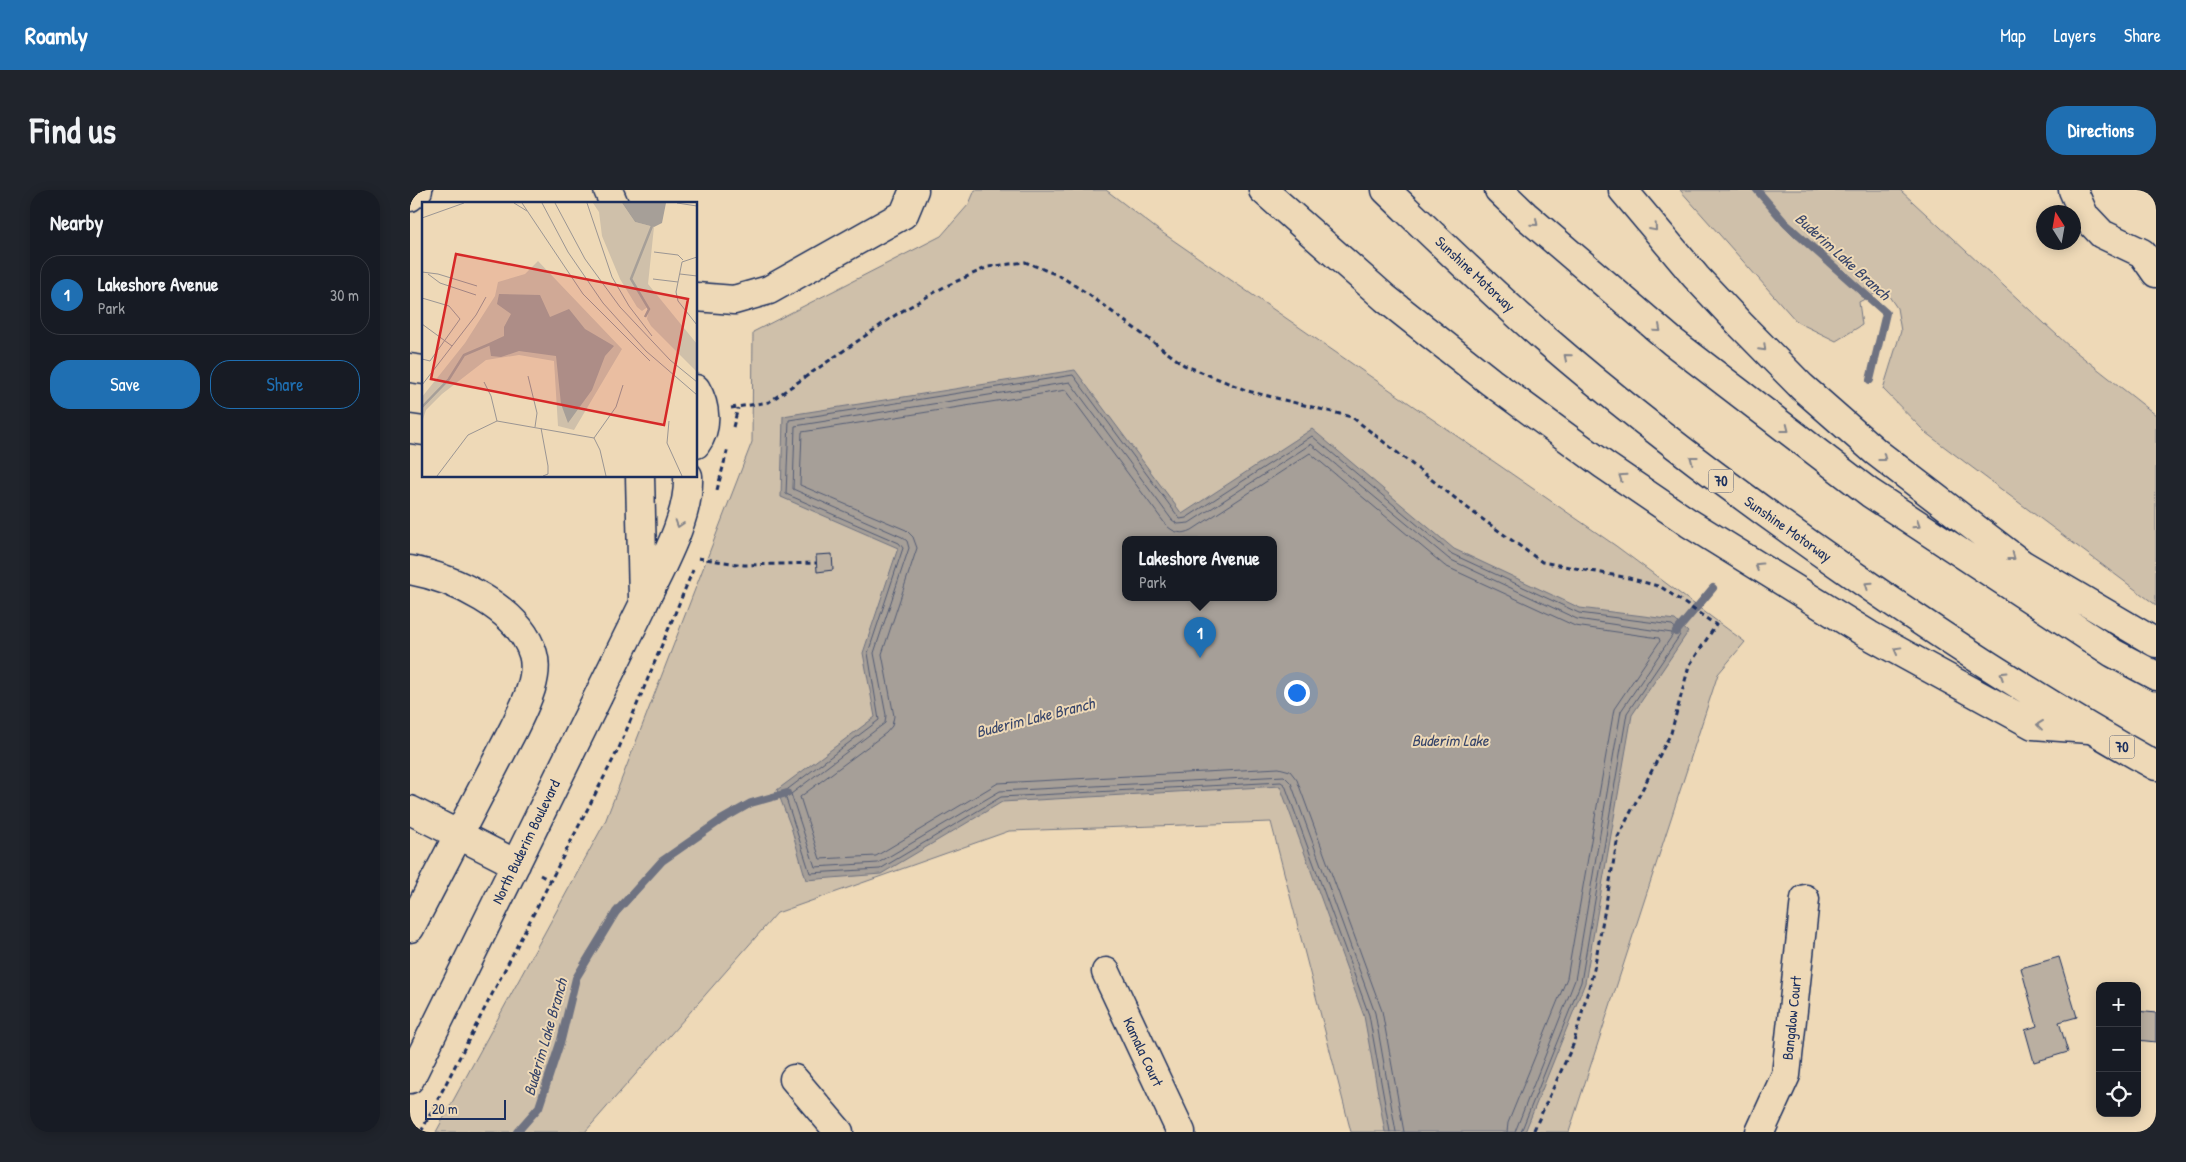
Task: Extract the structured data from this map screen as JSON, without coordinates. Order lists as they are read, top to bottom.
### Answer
{
  "streets": {
    "main road": [
      "Sunshine Motorway",
      "70",
      "North Buderim Boulevard",
      "Bangalow Court",
      "Kamala Court"
    ]
  },
  "water": ["Buderim Lake Branch", "Buderim Lake"],
  "scale_bar": "20 m",
  "north": "top",
  "page": {
    "header": "Roamly",
    "nav": ["Map", "Layers", "Share"],
    "buttons": [
      "Directions",
      ["Save", "Share"]
    ],
    "title": "Find us",
    "heading": "Nearby",
    "list": [
      {
        "mark": "1",
        "name": "Lakeshore Avenue",
        "note": "Park",
        "value": "30 m"
      }
    ],
    "popup": ["Lakeshore Avenue", "Park"],
    "pins": "1",
    "map_buttons": ["+", "−"],
    "scale": "20 m"
  }
}
